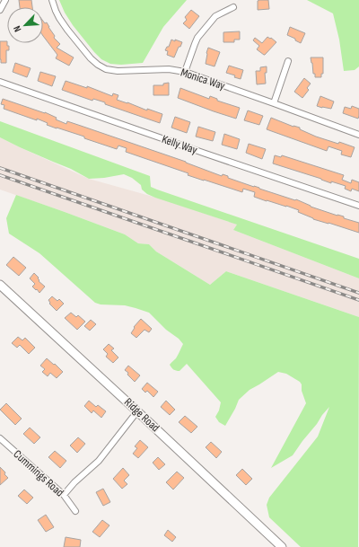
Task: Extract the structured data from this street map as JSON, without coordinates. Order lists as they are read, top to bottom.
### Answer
{
  "streets": {
    "street": [
      "Monica Way",
      "Kelly Way",
      "Ridge Road",
      "Cummings Road"
    ]
  },
  "north": "bottom left"
}
